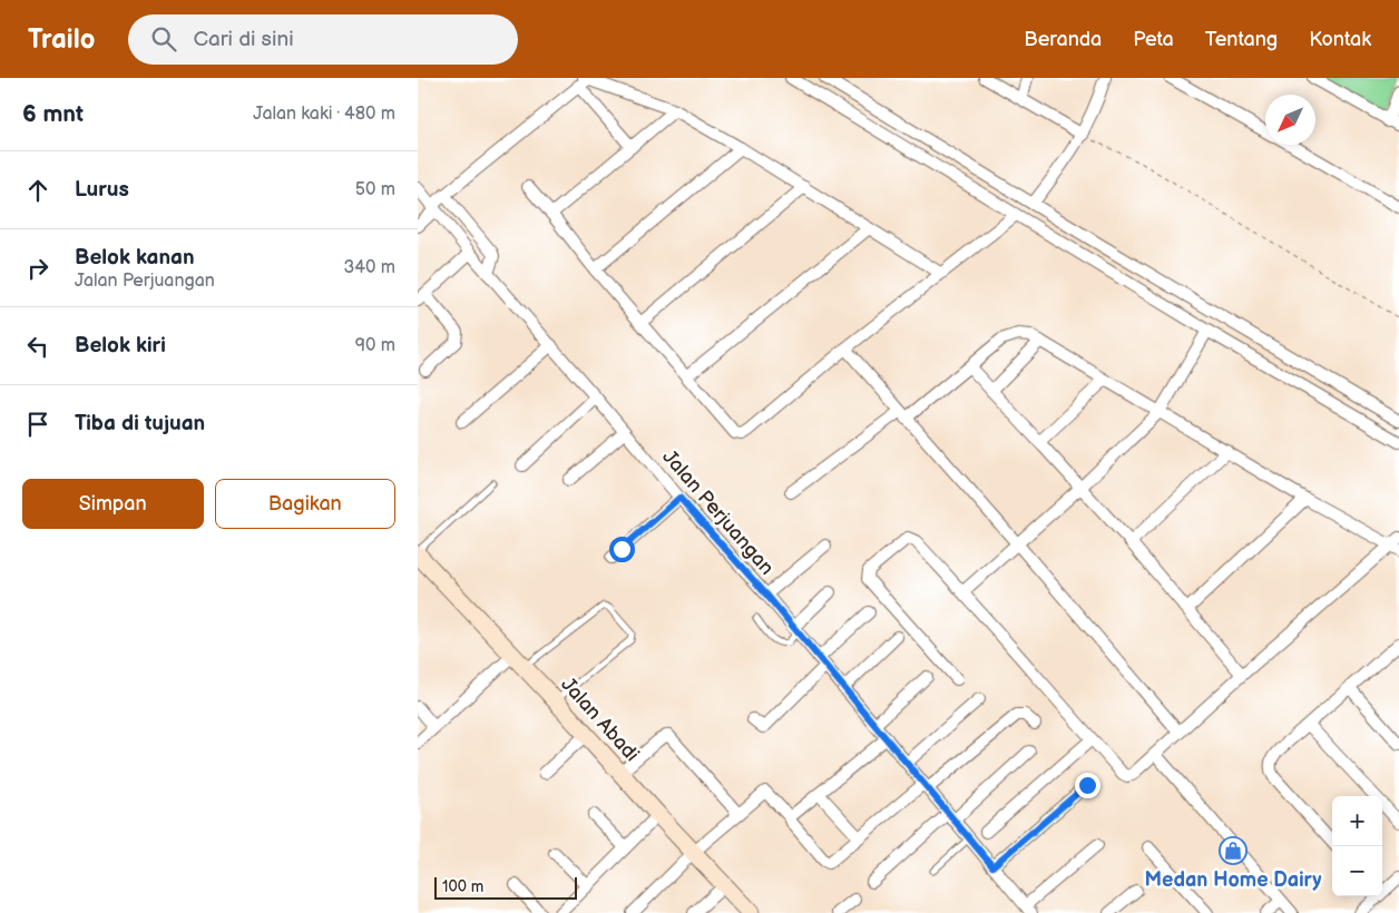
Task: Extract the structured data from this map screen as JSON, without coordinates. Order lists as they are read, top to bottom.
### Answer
{
  "streets": {
    "street": ["Jalan Perjuangan", "Jalan Abadi"]
  },
  "places": {
    "shop": ["Medan Home Dairy"]
  },
  "scale_bar": "100 m",
  "north": "bottom left",
  "page": {
    "header": "Trailo",
    "search": "Cari di sini",
    "nav": [
      "Beranda",
      "Peta",
      "Tentang",
      "Kontak"
    ],
    "heading": ["6 mnt", "Jalan kaki · 480 m"],
    "list": [
      ["Lurus", "50 m"],
      ["Belok kanan", "Jalan Perjuangan", "340 m"],
      ["Belok kiri", "90 m"],
      "Tiba di tujuan"
    ],
    "buttons": ["Simpan", "Bagikan"],
    "map_buttons": ["+", "−"],
    "scale": "100 m"
  }
}
